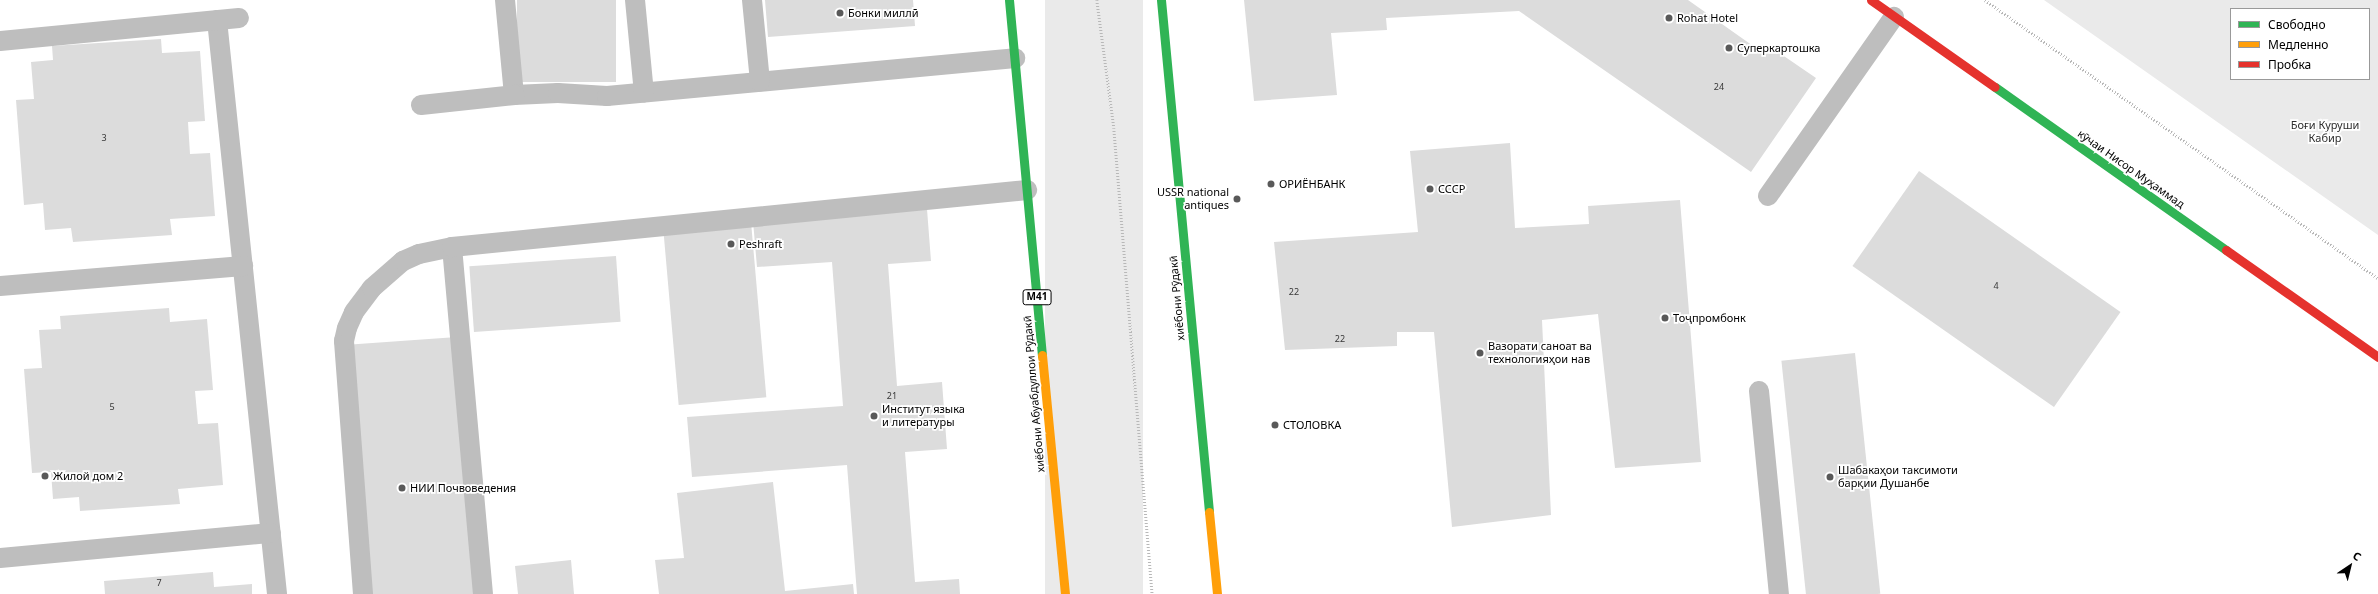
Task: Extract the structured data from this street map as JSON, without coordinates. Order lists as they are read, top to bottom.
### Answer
{
  "streets": {
    "main road": [
      "кӯчаи Нисор Муҳаммад",
      "M41",
      "хиёбони Рӯдакӣ",
      "хиёбони Абуабдуллои Рӯдакӣ"
    ]
  },
  "parks": ["Боғи Куруши Кабир"],
  "places": [
    "Бонки миллӣ",
    "Rohat Hotel",
    "Суперкартошка",
    "ОРИЁНБАНК",
    "СССР",
    "USSR national antiques",
    "Peshraft",
    "Тоҷпромбонк",
    "Вазорати саноат ва технологияҳои нав",
    "Институт языка и литературы",
    "СТОЛОВКА",
    "Жилой дом 2",
    "Шабакаҳои таксимоти барқии Душанбе",
    "НИИ Почвоведения"
  ],
  "house_numbers": [
    "24",
    "3",
    "4",
    "22",
    "22",
    "21",
    "5",
    "7"
  ],
  "legend": ["Свободно", "Медленно", "Пробка"],
  "north": "top right"
}
